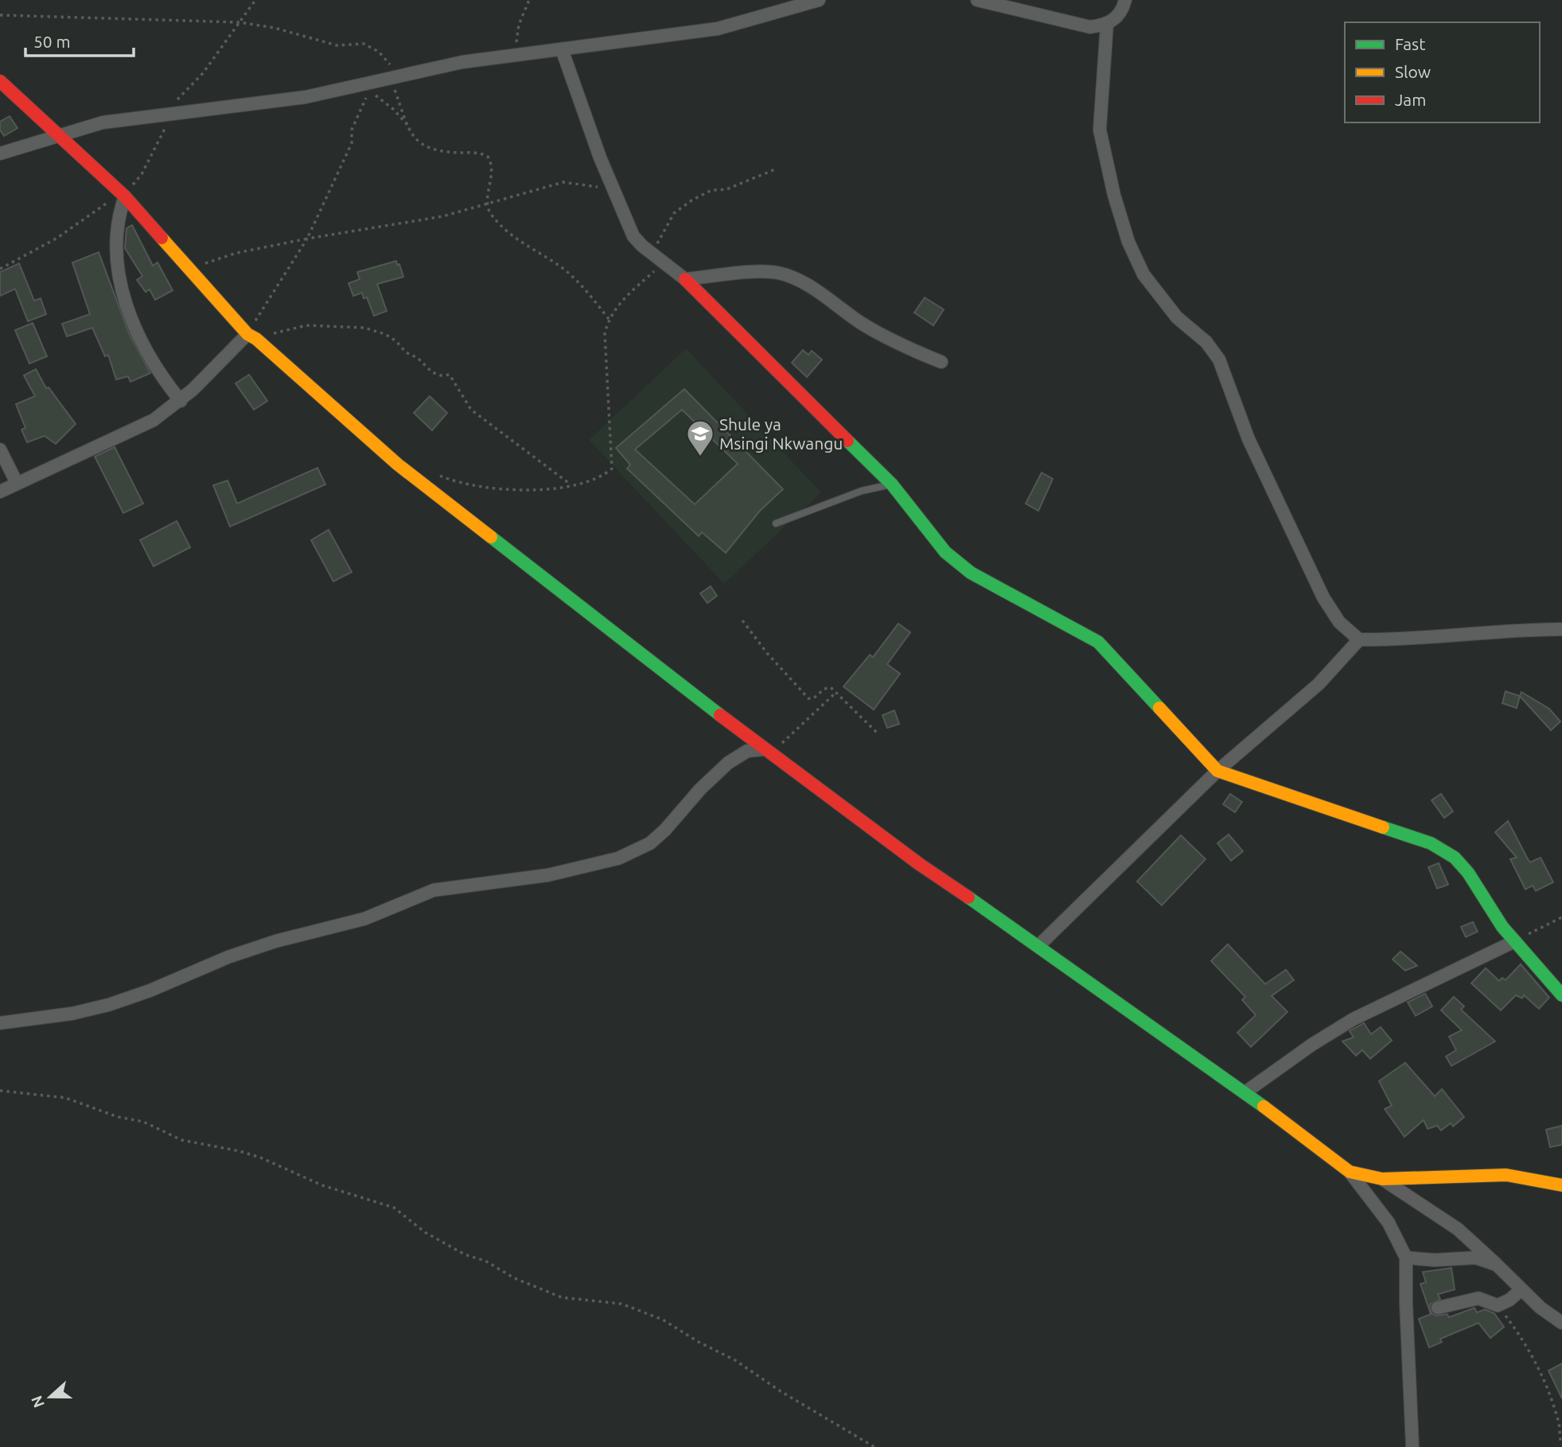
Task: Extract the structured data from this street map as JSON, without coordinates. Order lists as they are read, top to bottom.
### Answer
{
  "places": {
    "school or university": ["Shule ya Msingi Nkwangu"]
  },
  "legend": ["Fast", "Slow", "Jam"],
  "scale_bar": "50 m",
  "north": "left"
}
